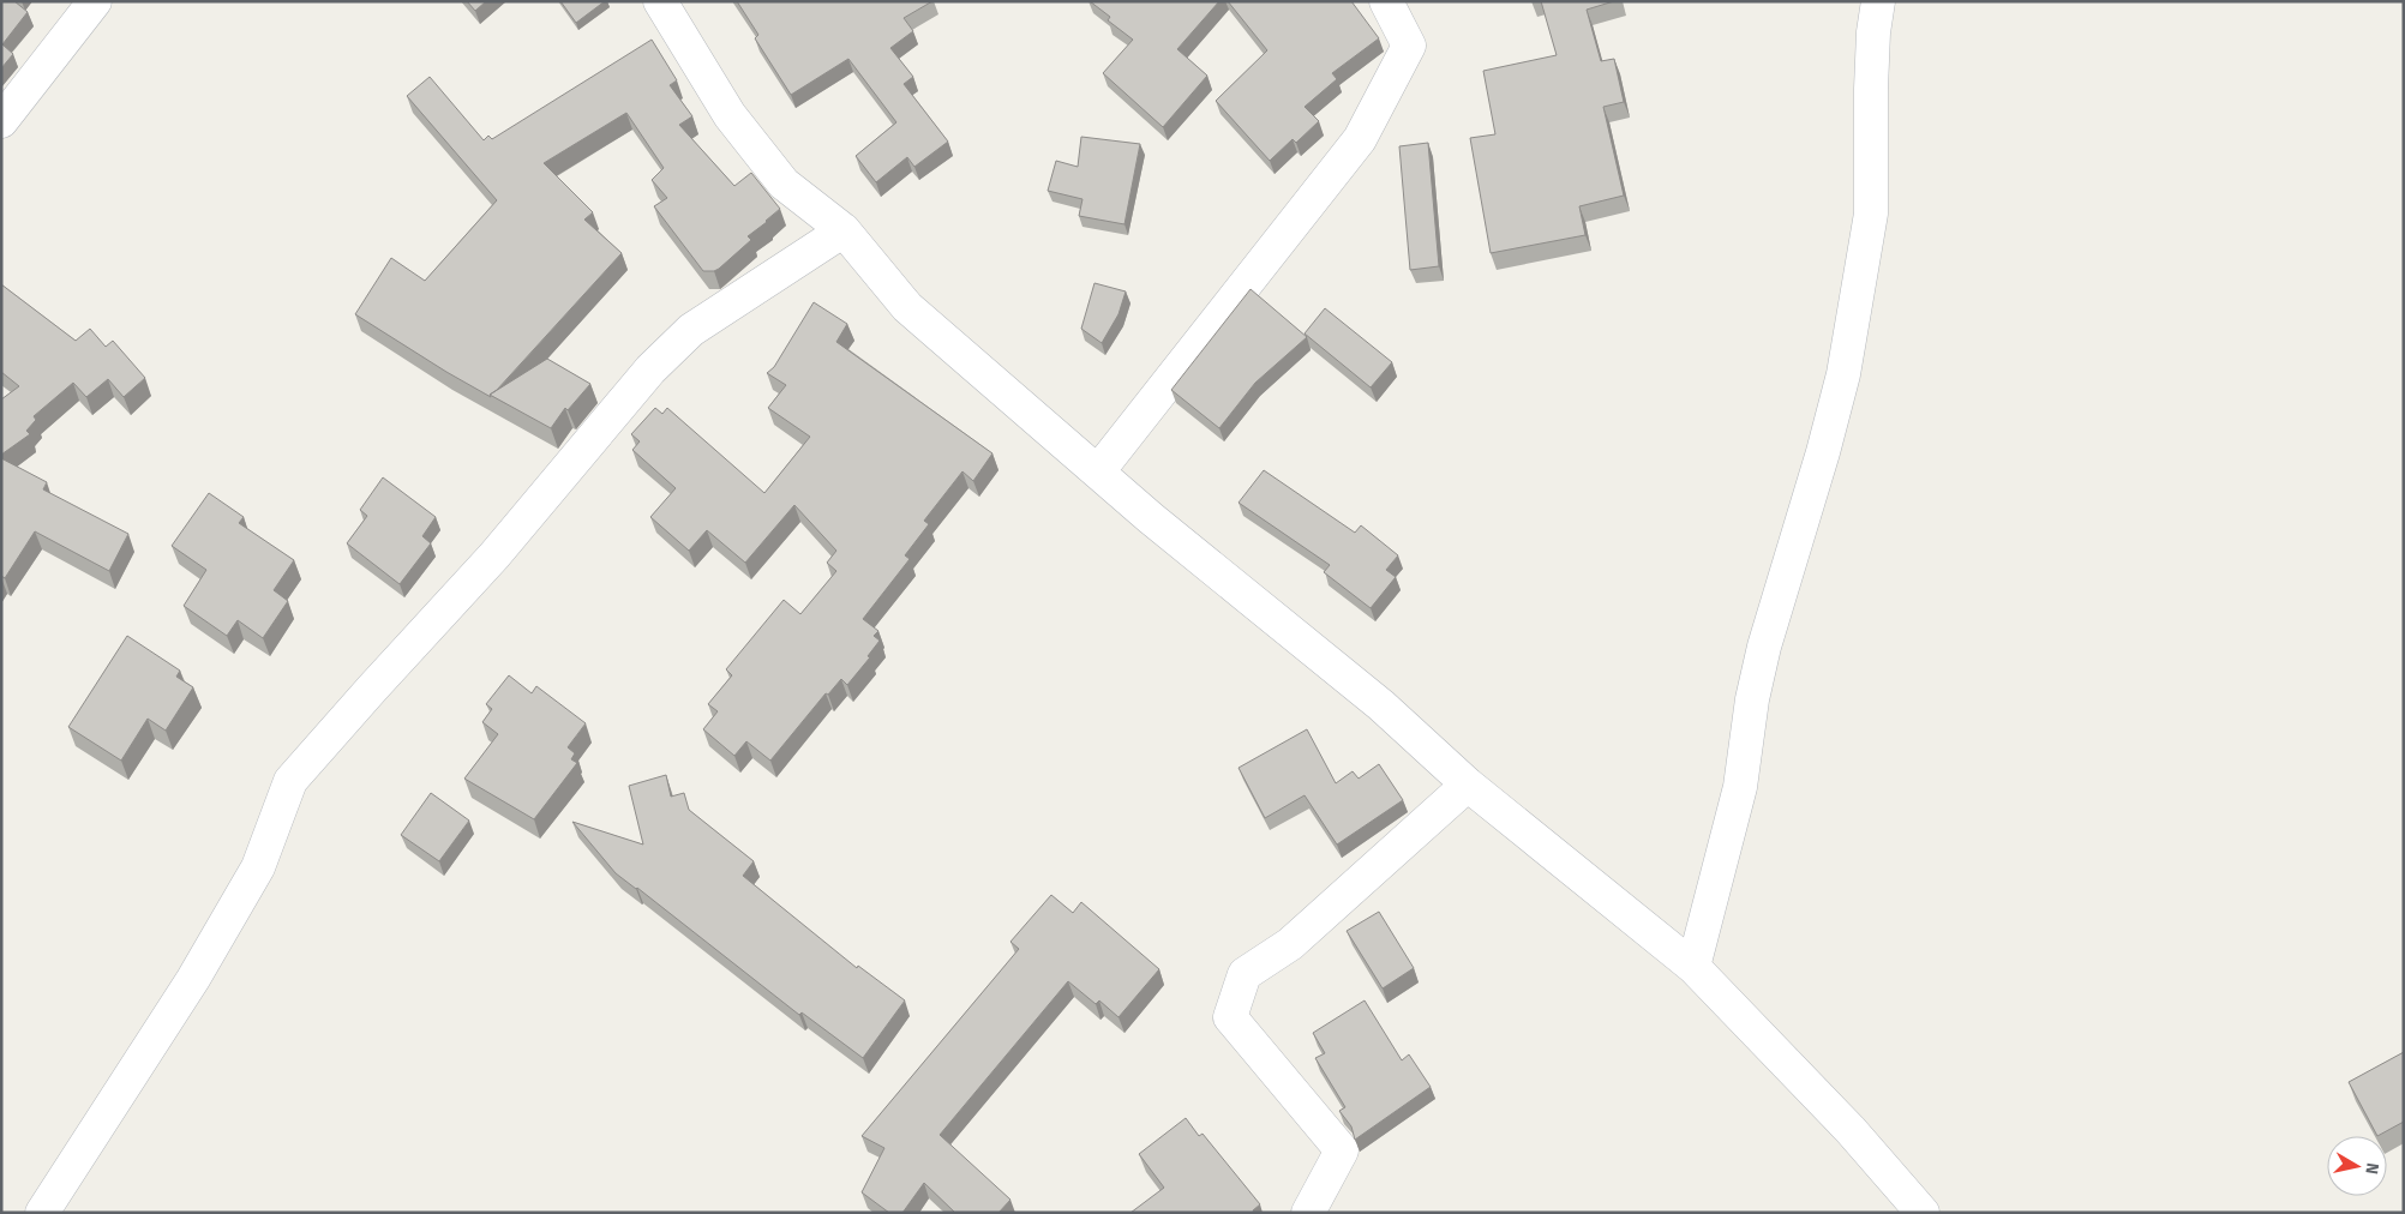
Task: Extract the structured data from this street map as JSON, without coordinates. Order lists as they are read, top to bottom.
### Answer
{
  "north": "right"
}
